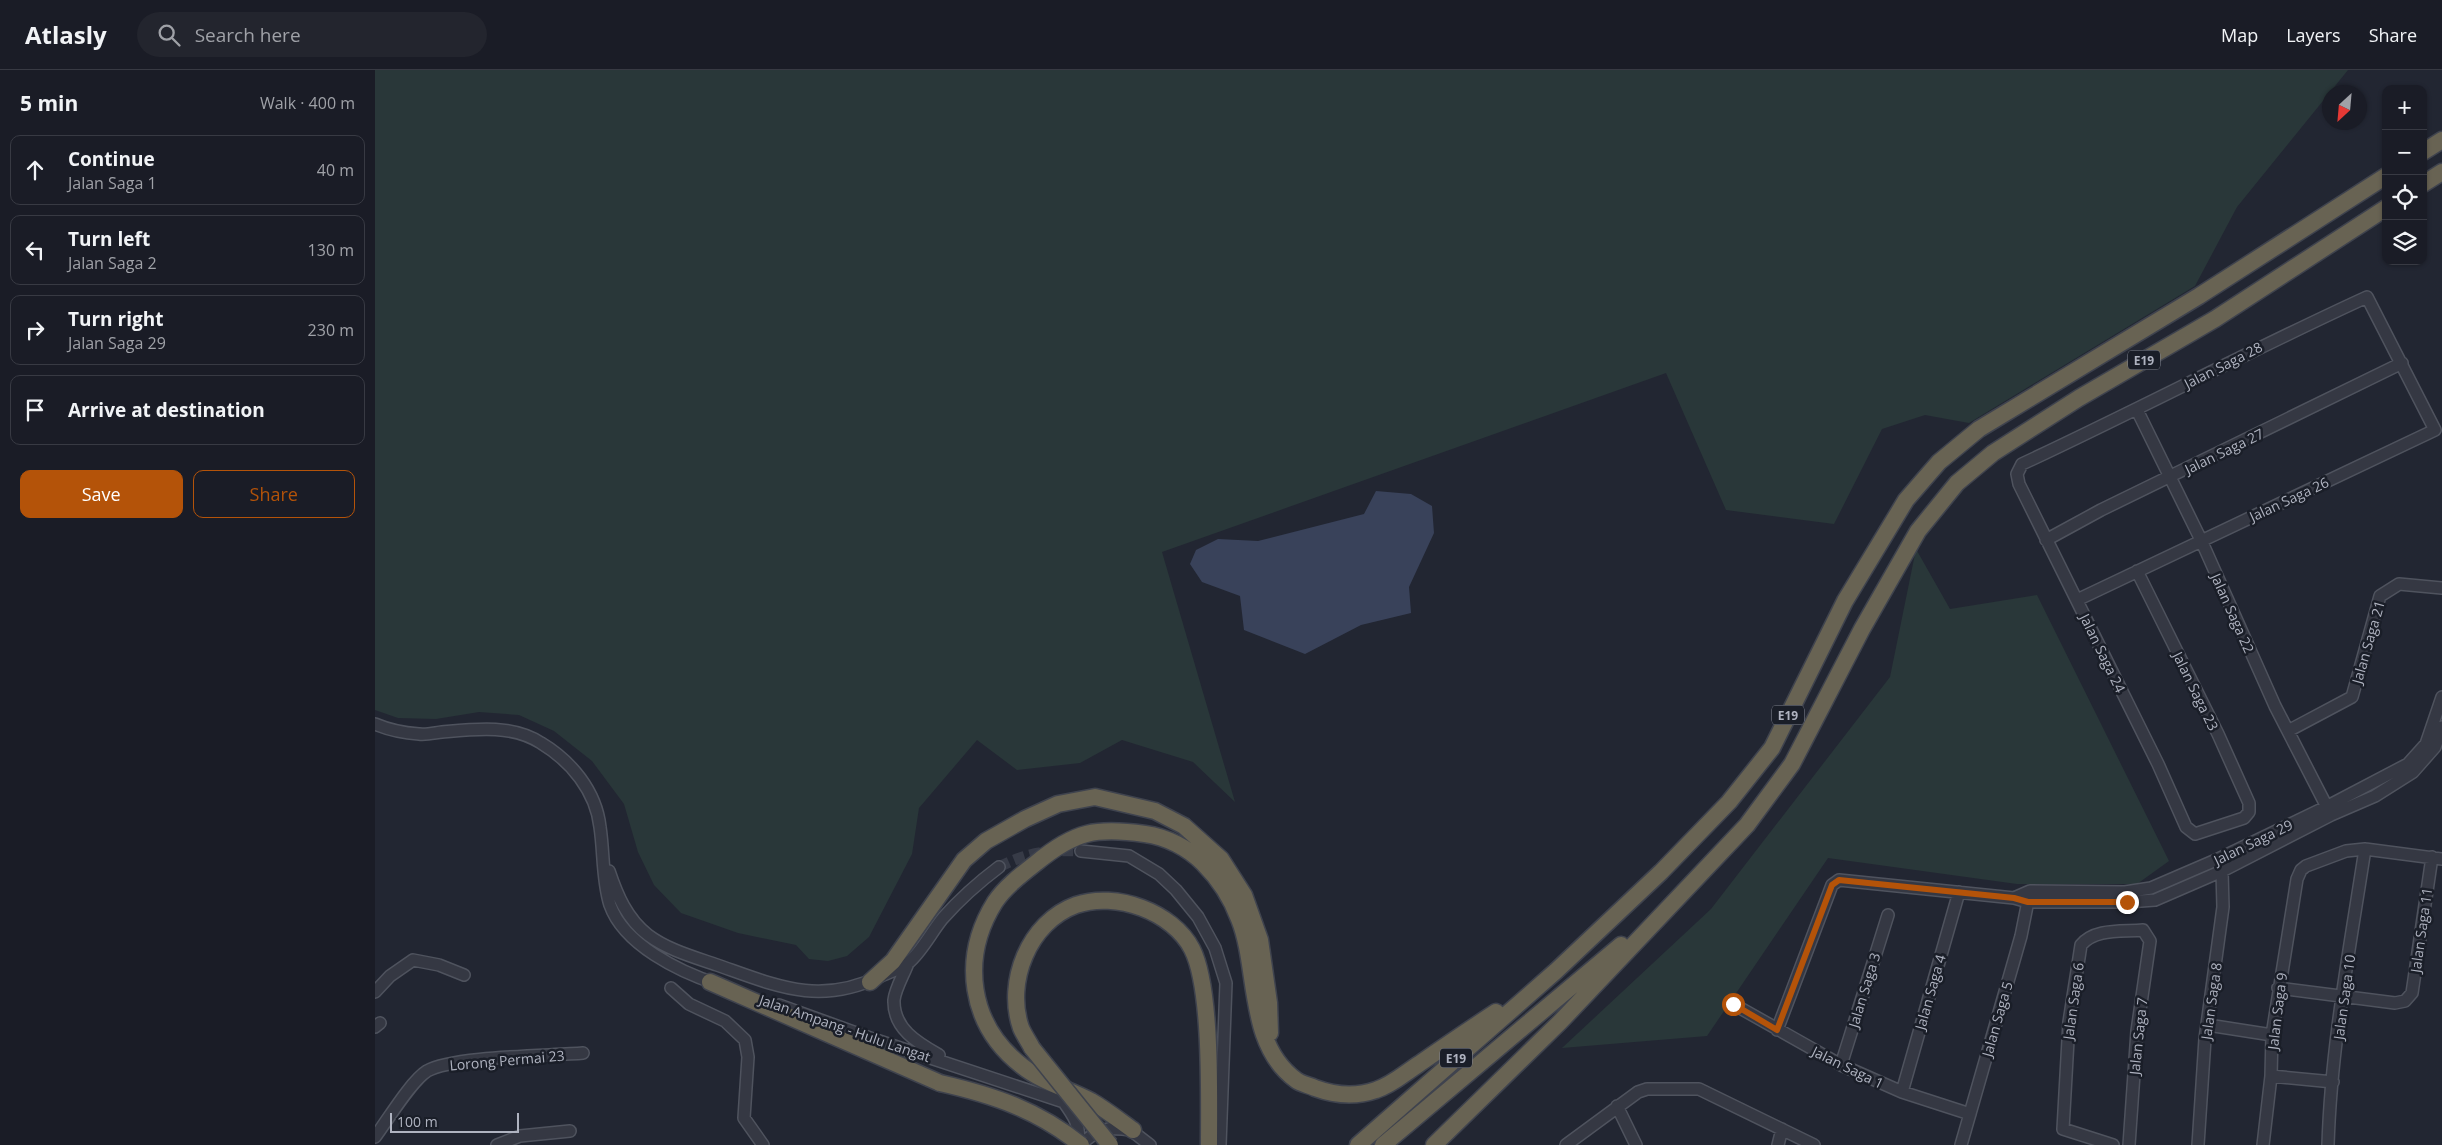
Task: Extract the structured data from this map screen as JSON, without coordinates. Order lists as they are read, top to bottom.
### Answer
{
  "streets": {
    "highway": ["E19"],
    "street": [
      "Jalan Saga 28",
      "Jalan Saga 27",
      "Jalan Saga 26",
      "Jalan Saga 22",
      "Jalan Saga 21",
      "Jalan Saga 24",
      "Jalan Saga 23",
      "Jalan Saga 29",
      "Jalan Saga 11",
      "Jalan Saga 3",
      "Jalan Saga 4",
      "Jalan Saga 10",
      "Jalan Saga 6",
      "Jalan Saga 8",
      "Jalan Saga 9",
      "Jalan Saga 5",
      "Jalan Ampang - Hulu Langat",
      "Jalan Saga 7",
      "Lorong Permai 23",
      "Jalan Saga 1"
    ]
  },
  "crossings": [
    ["Jalan Saga 28", "Jalan Saga 27"],
    ["Jalan Saga 28", "Jalan Saga 26"],
    ["Jalan Saga 28", "Jalan Saga 22"],
    ["Jalan Saga 28", "Jalan Saga 24"],
    ["Jalan Saga 27", "Jalan Saga 26"],
    ["Jalan Saga 27", "Jalan Saga 22"],
    ["Jalan Saga 27", "Jalan Saga 24"],
    ["Jalan Saga 26", "Jalan Saga 22"],
    ["Jalan Saga 26", "Jalan Saga 24"],
    ["Jalan Saga 26", "Jalan Saga 23"],
    ["Jalan Saga 22", "Jalan Saga 21"],
    ["Jalan Saga 22", "Jalan Saga 29"],
    ["Jalan Saga 24", "Jalan Saga 23"],
    ["Jalan Saga 29", "Jalan Saga 4"],
    ["Jalan Saga 29", "Jalan Saga 8"],
    ["Jalan Saga 29", "Jalan Saga 5"],
    ["Jalan Saga 29", "Jalan Saga 1"],
    ["Jalan Saga 11", "Jalan Saga 10"],
    ["Jalan Saga 3", "Jalan Saga 1"],
    ["Jalan Saga 4", "Jalan Saga 1"],
    ["Jalan Saga 10", "Jalan Saga 9"],
    ["Jalan Saga 6", "Jalan Saga 7"],
    ["Jalan Saga 5", "Jalan Saga 1"]
  ],
  "scale_bar": "100 m",
  "north": "bottom left",
  "page": {
    "header": "Atlasly",
    "search": "Search here",
    "nav": ["Map", "Layers", "Share"],
    "heading": ["5 min", "Walk · 400 m"],
    "map_buttons": ["+", "−"],
    "list": [
      ["Continue", "Jalan Saga 1", "40 m"],
      ["Turn left", "Jalan Saga 2", "130 m"],
      ["Turn right", "Jalan Saga 29", "230 m"],
      "Arrive at destination"
    ],
    "buttons": ["Save", "Share"],
    "scale": "100 m"
  }
}
